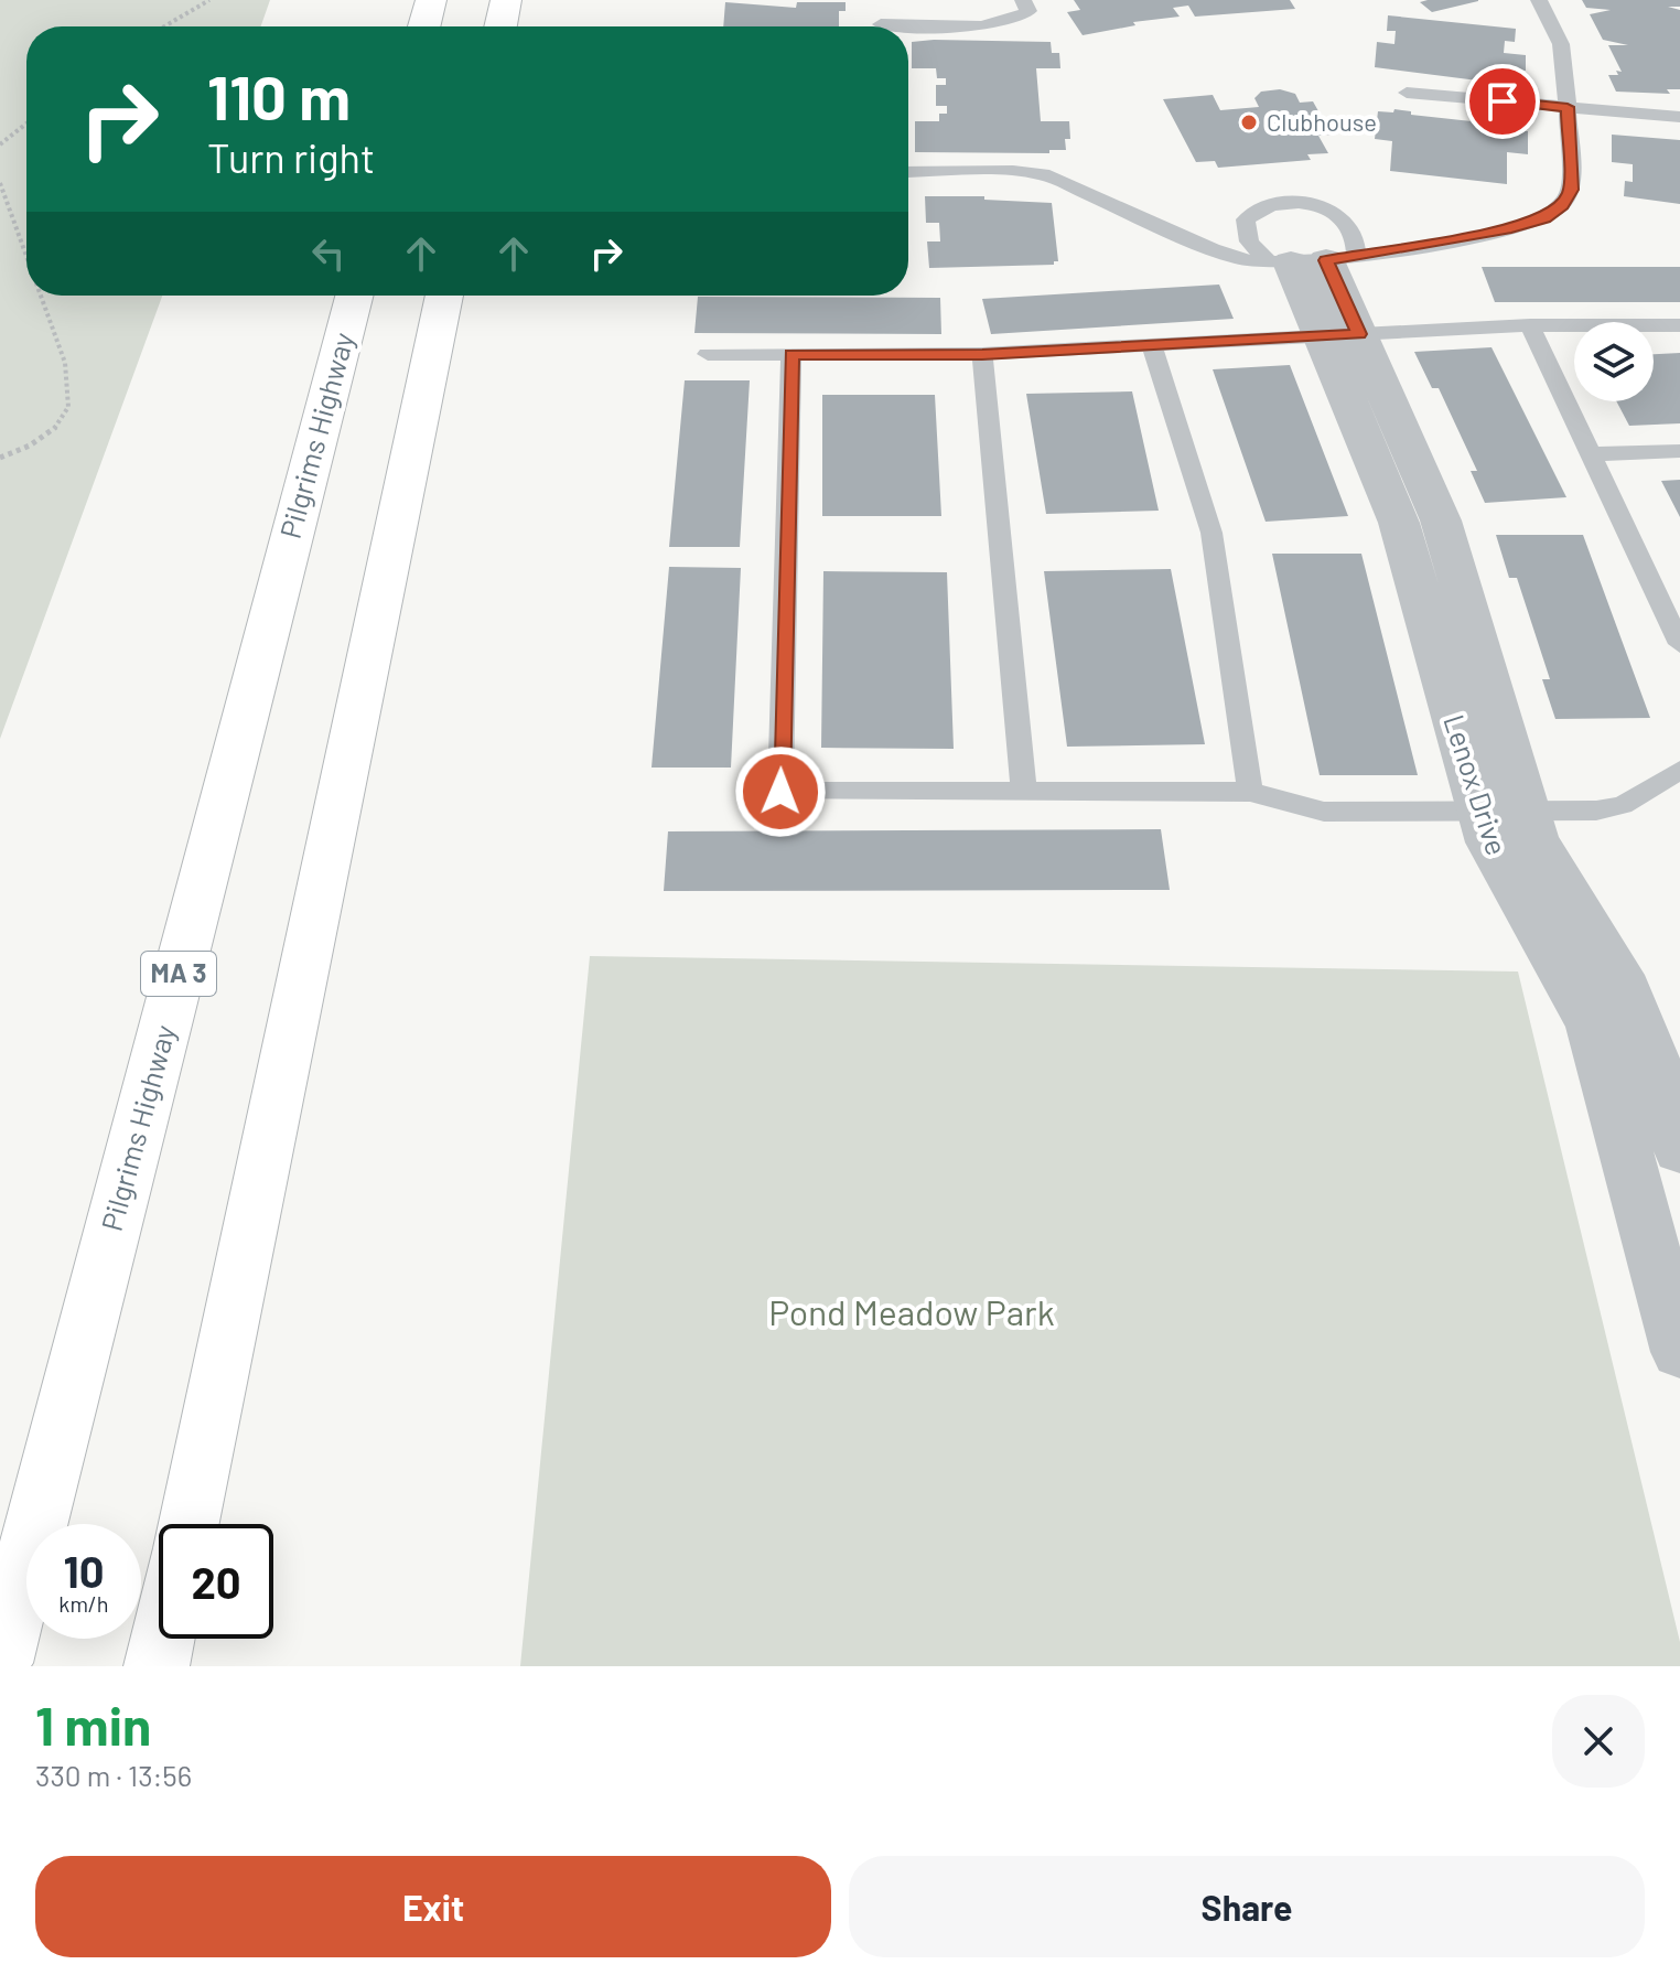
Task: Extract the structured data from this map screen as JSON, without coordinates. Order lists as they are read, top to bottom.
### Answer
{
  "streets": {
    "highway": ["Pilgrims Highway", "MA 3"],
    "street": ["Lenox Drive"]
  },
  "parks": ["Pond Meadow Park"],
  "places": ["Clubhouse"],
  "page": {
    "turn": ["110 m", "Turn right"],
    "speed": "10 km/h",
    "limit": "20",
    "heading": ["1 min", "330 m · 13:56"],
    "buttons": ["Exit", "Share"]
  }
}
